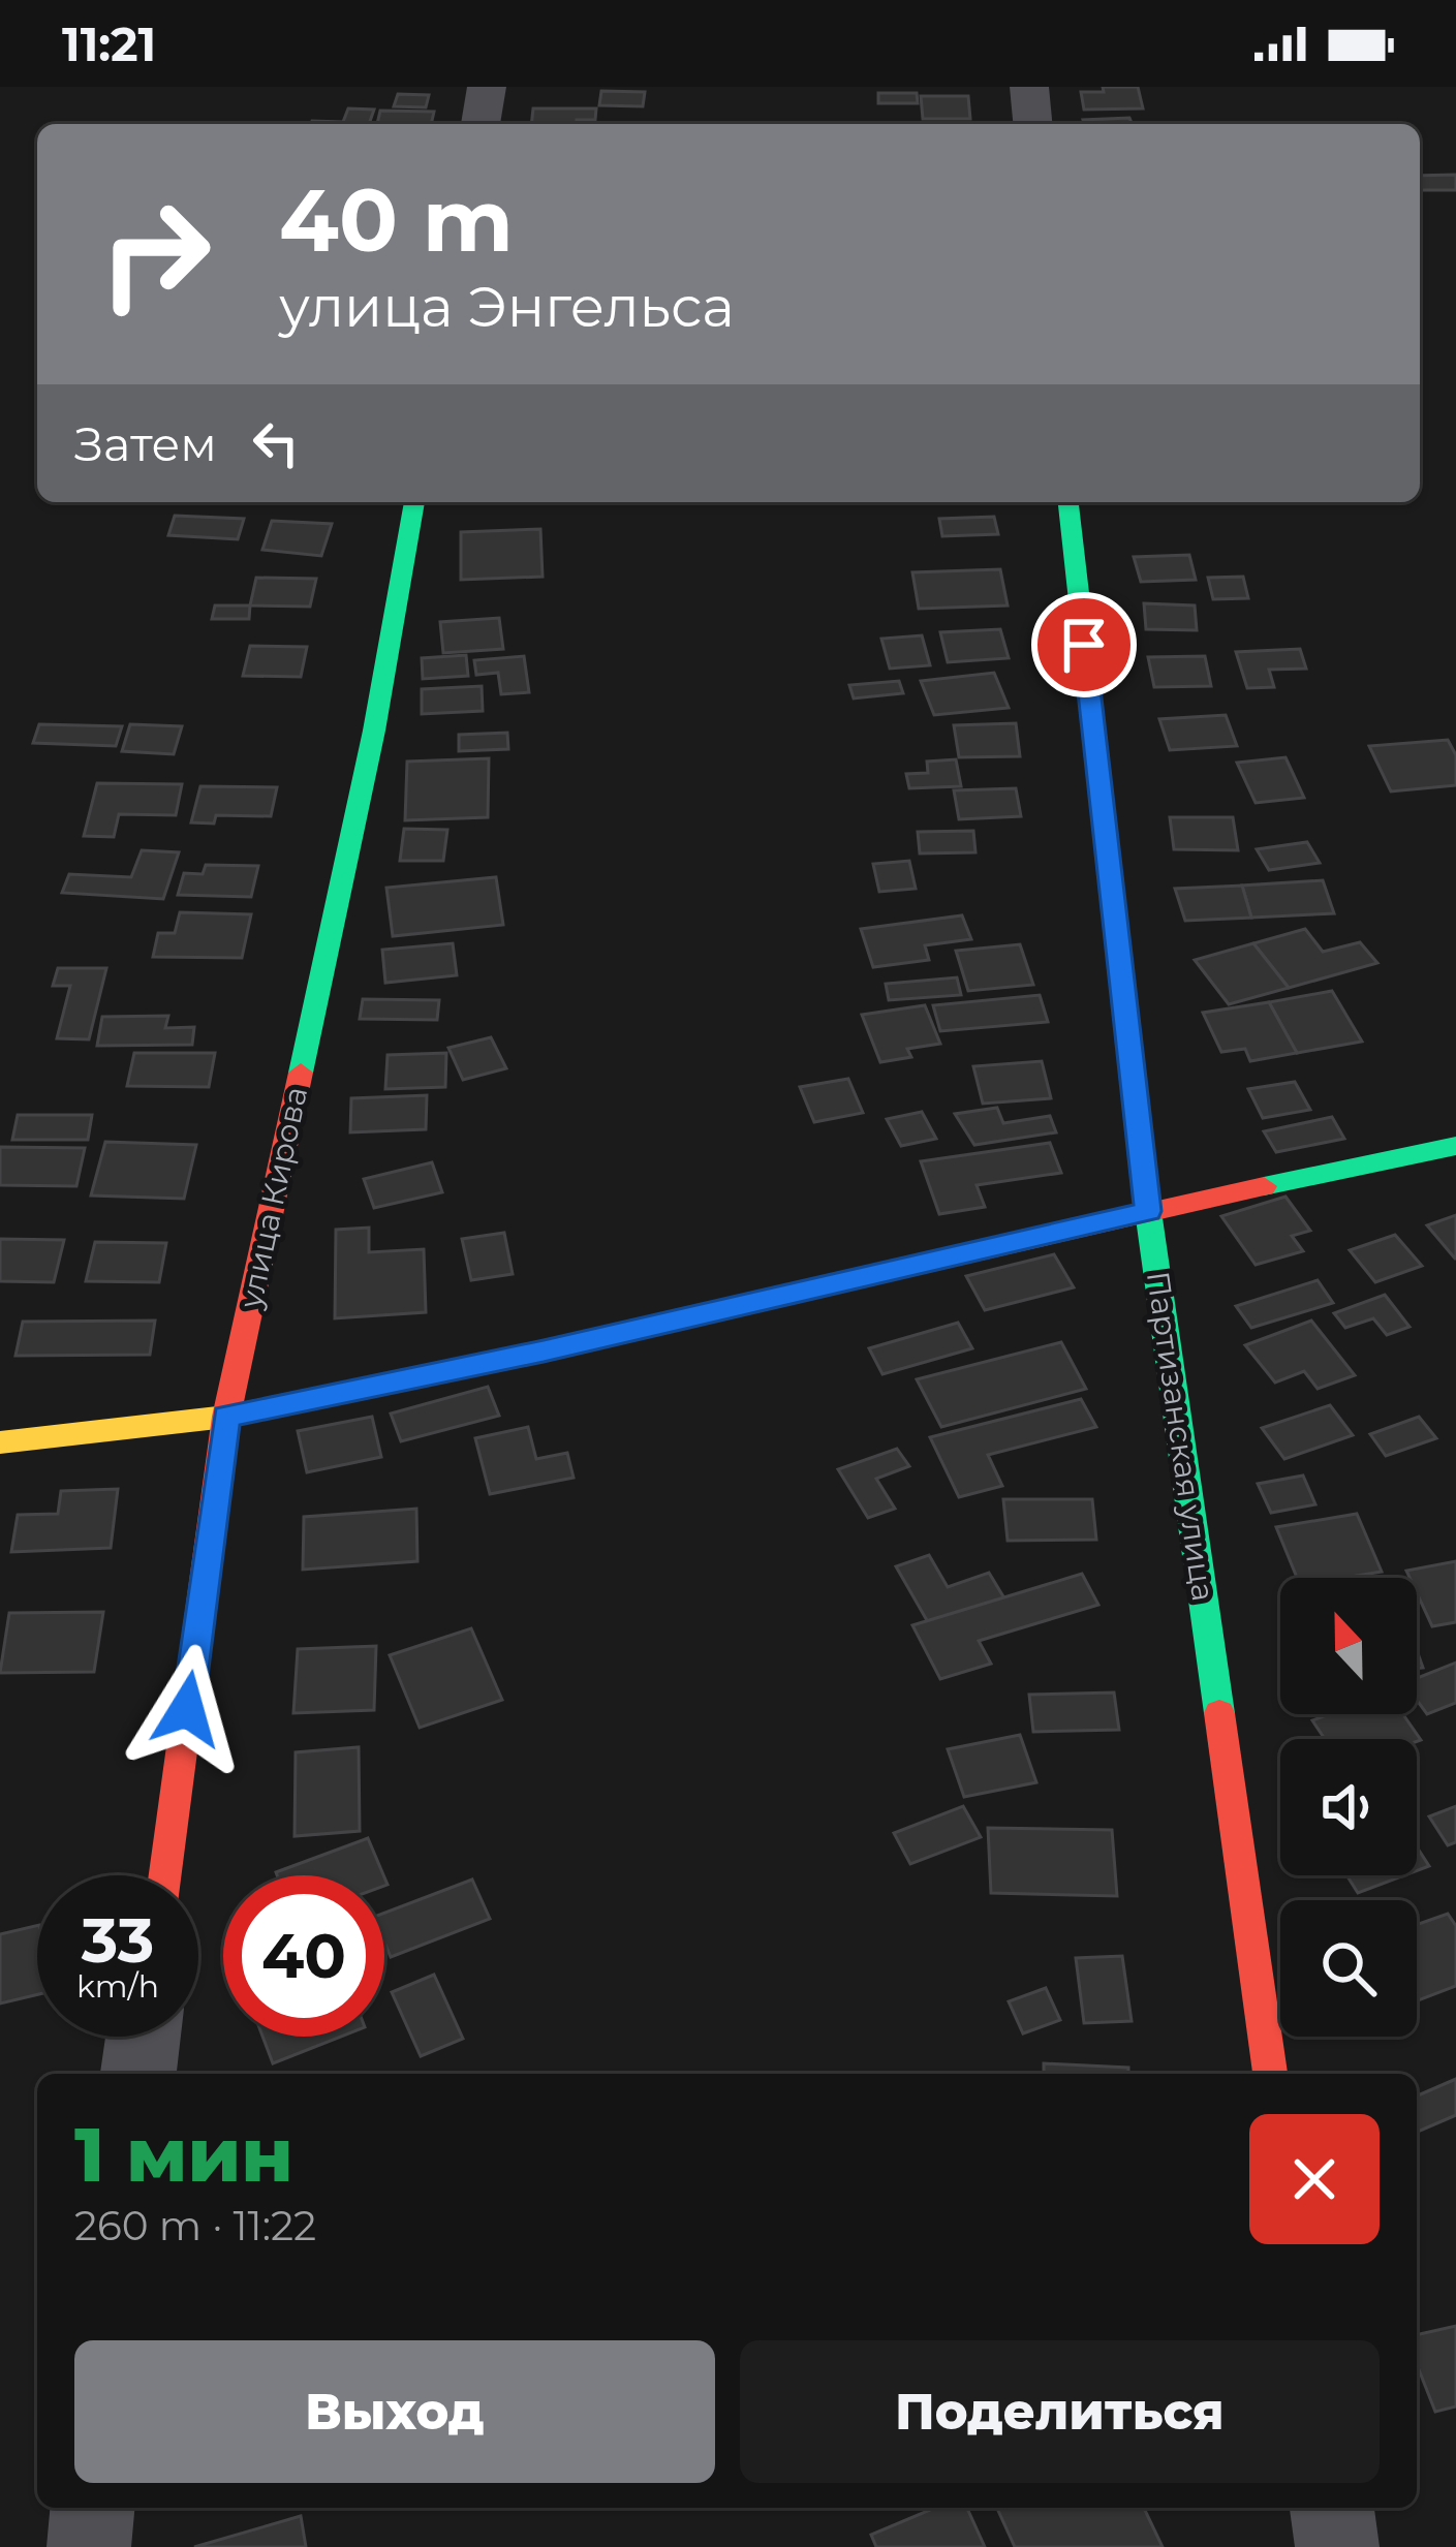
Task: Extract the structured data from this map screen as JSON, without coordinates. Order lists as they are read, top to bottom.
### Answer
{
  "streets": {
    "street": ["улица Кирова", "Партизанская улица"]
  },
  "north": "top",
  "page": {
    "status": "11:21",
    "turn": ["40 m", "улица Энгельса"],
    "then": "Затем",
    "speed": "33 km/h",
    "limit": "40",
    "heading": ["1 мин", "260 m · 11:22"],
    "buttons": ["Выход", "Поделиться"]
  }
}
